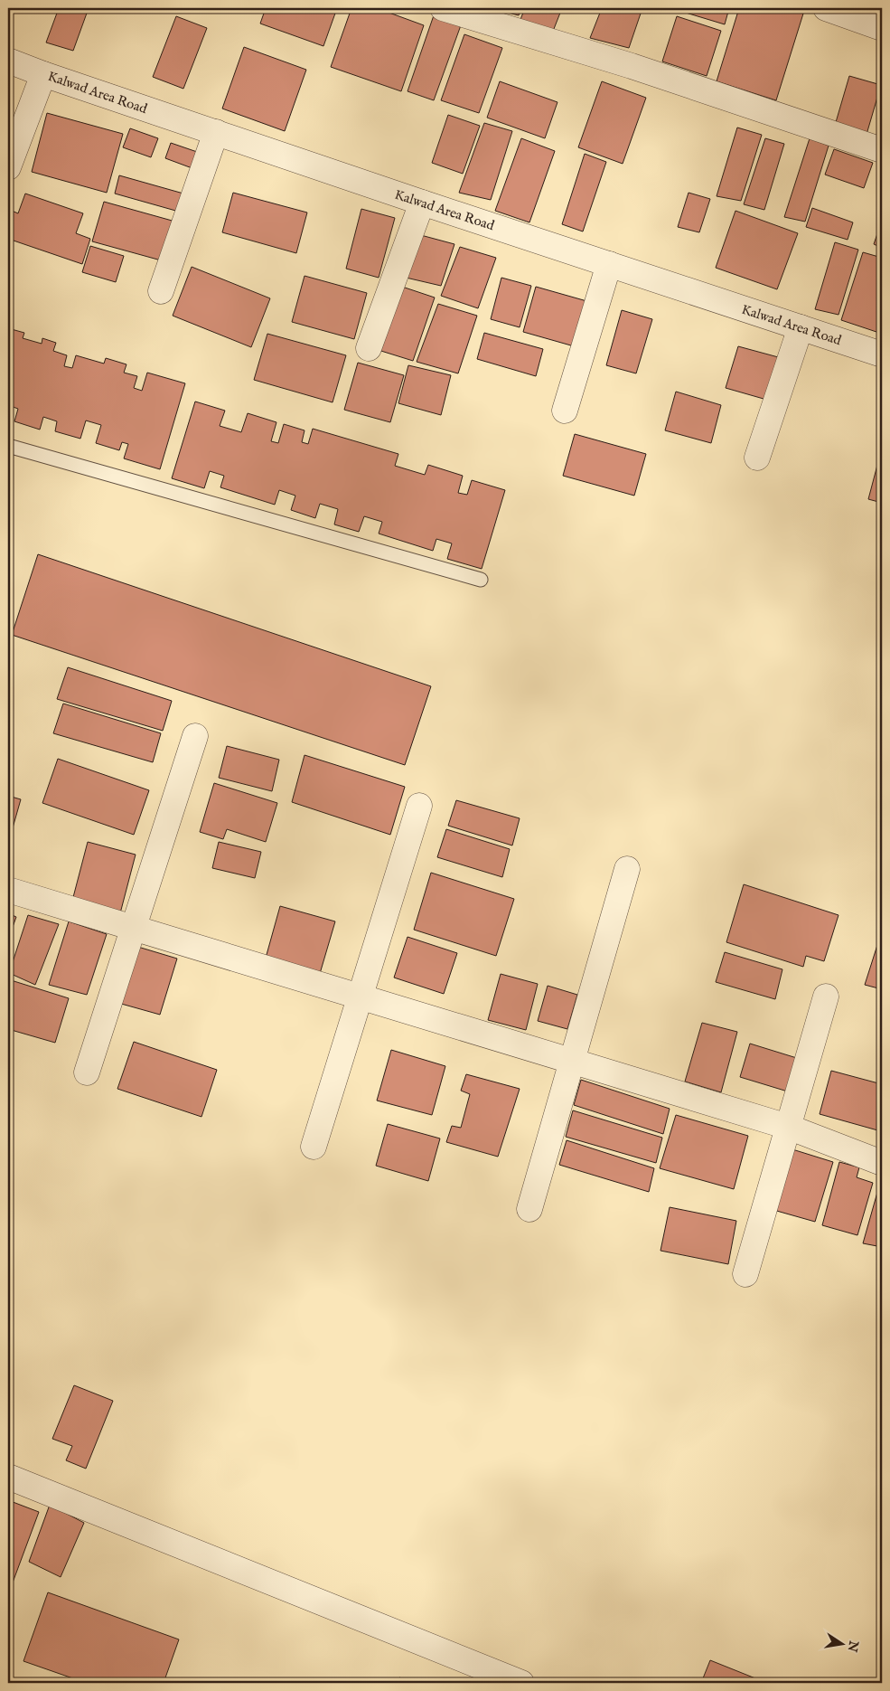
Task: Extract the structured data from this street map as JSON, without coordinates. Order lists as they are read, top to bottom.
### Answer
{
  "streets": {
    "street": ["Kalwad Area Road"]
  },
  "north": "right"
}
